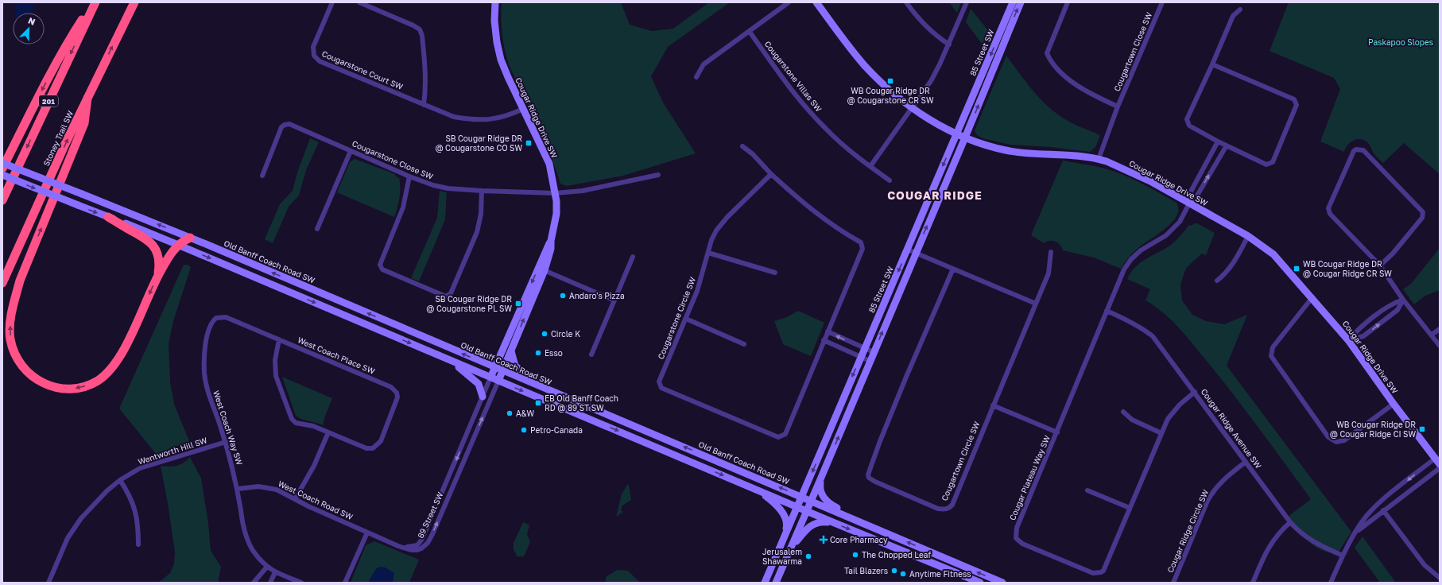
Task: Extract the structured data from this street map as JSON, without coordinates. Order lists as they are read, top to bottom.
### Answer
{
  "streets": {
    "highway": ["201", "Stoney Trail SW"],
    "main road": [
      "85 Street SW",
      "Cougar Ridge Drive SW",
      "Old Banff Coach Road SW",
      "89 Street SW"
    ],
    "street": [
      "Cougartown Close SW",
      "Cougarstone Court SW",
      "Cougarstone Villas SW",
      "Cougarstone Close SW",
      "Cougarstone Circle SW",
      "West Coach Place SW",
      "West Coach Way SW",
      "Cougar Ridge Avenue SW",
      "Wentworth Hill SW",
      "Cougartown Circle SW",
      "Cougar Plateau Way SW",
      "West Coach Road SW",
      "Cougar Ridge Circle SW"
    ]
  },
  "crossings": [
    ["Cougartown Close SW", "Cougar Ridge Drive SW"],
    ["85 Street SW", "Cougar Ridge Drive SW"],
    ["85 Street SW", "Old Banff Coach Road SW"],
    ["Cougarstone Court SW", "Cougar Ridge Drive SW"],
    ["Cougar Ridge Drive SW", "Cougarstone Close SW"],
    ["Cougar Ridge Drive SW", "Old Banff Coach Road SW"],
    ["Cougar Ridge Drive SW", "Cougar Plateau Way SW"],
    ["Cougar Ridge Drive SW", "89 Street SW"],
    ["Old Banff Coach Road SW", "89 Street SW"],
    ["West Coach Place SW", "West Coach Way SW"],
    ["West Coach Way SW", "Wentworth Hill SW"],
    ["West Coach Way SW", "West Coach Road SW"],
    ["Cougar Ridge Avenue SW", "Cougar Plateau Way SW"],
    ["Cougar Ridge Avenue SW", "Cougar Ridge Circle SW"],
    ["West Coach Road SW", "89 Street SW"]
  ],
  "districts": ["COUGAR RIDGE"],
  "parks": ["Paskapoo Slopes"],
  "places": {
    "transit": [
      "WB Cougar Ridge DR @ Cougarstone CR SW",
      "SB Cougar Ridge DR @ Cougarstone CO SW",
      "WB Cougar Ridge DR @ Cougar Ridge CR SW",
      "SB Cougar Ridge DR @ Cougarstone PL SW",
      "EB Old Banff Coach RD @ 89 ST SW",
      "WB Cougar Ridge DR @ Cougar Ridge CI SW"
    ],
    "other": [
      "Andaro's Pizza",
      "Circle K",
      "Esso",
      "A&W",
      "Petro-Canada",
      "The Chopped Leaf",
      "Jerusalem Shawarma",
      "Tail Blazers",
      "Anytime Fitness"
    ],
    "health": ["Core Pharmacy"]
  },
  "north": "top right"
}
